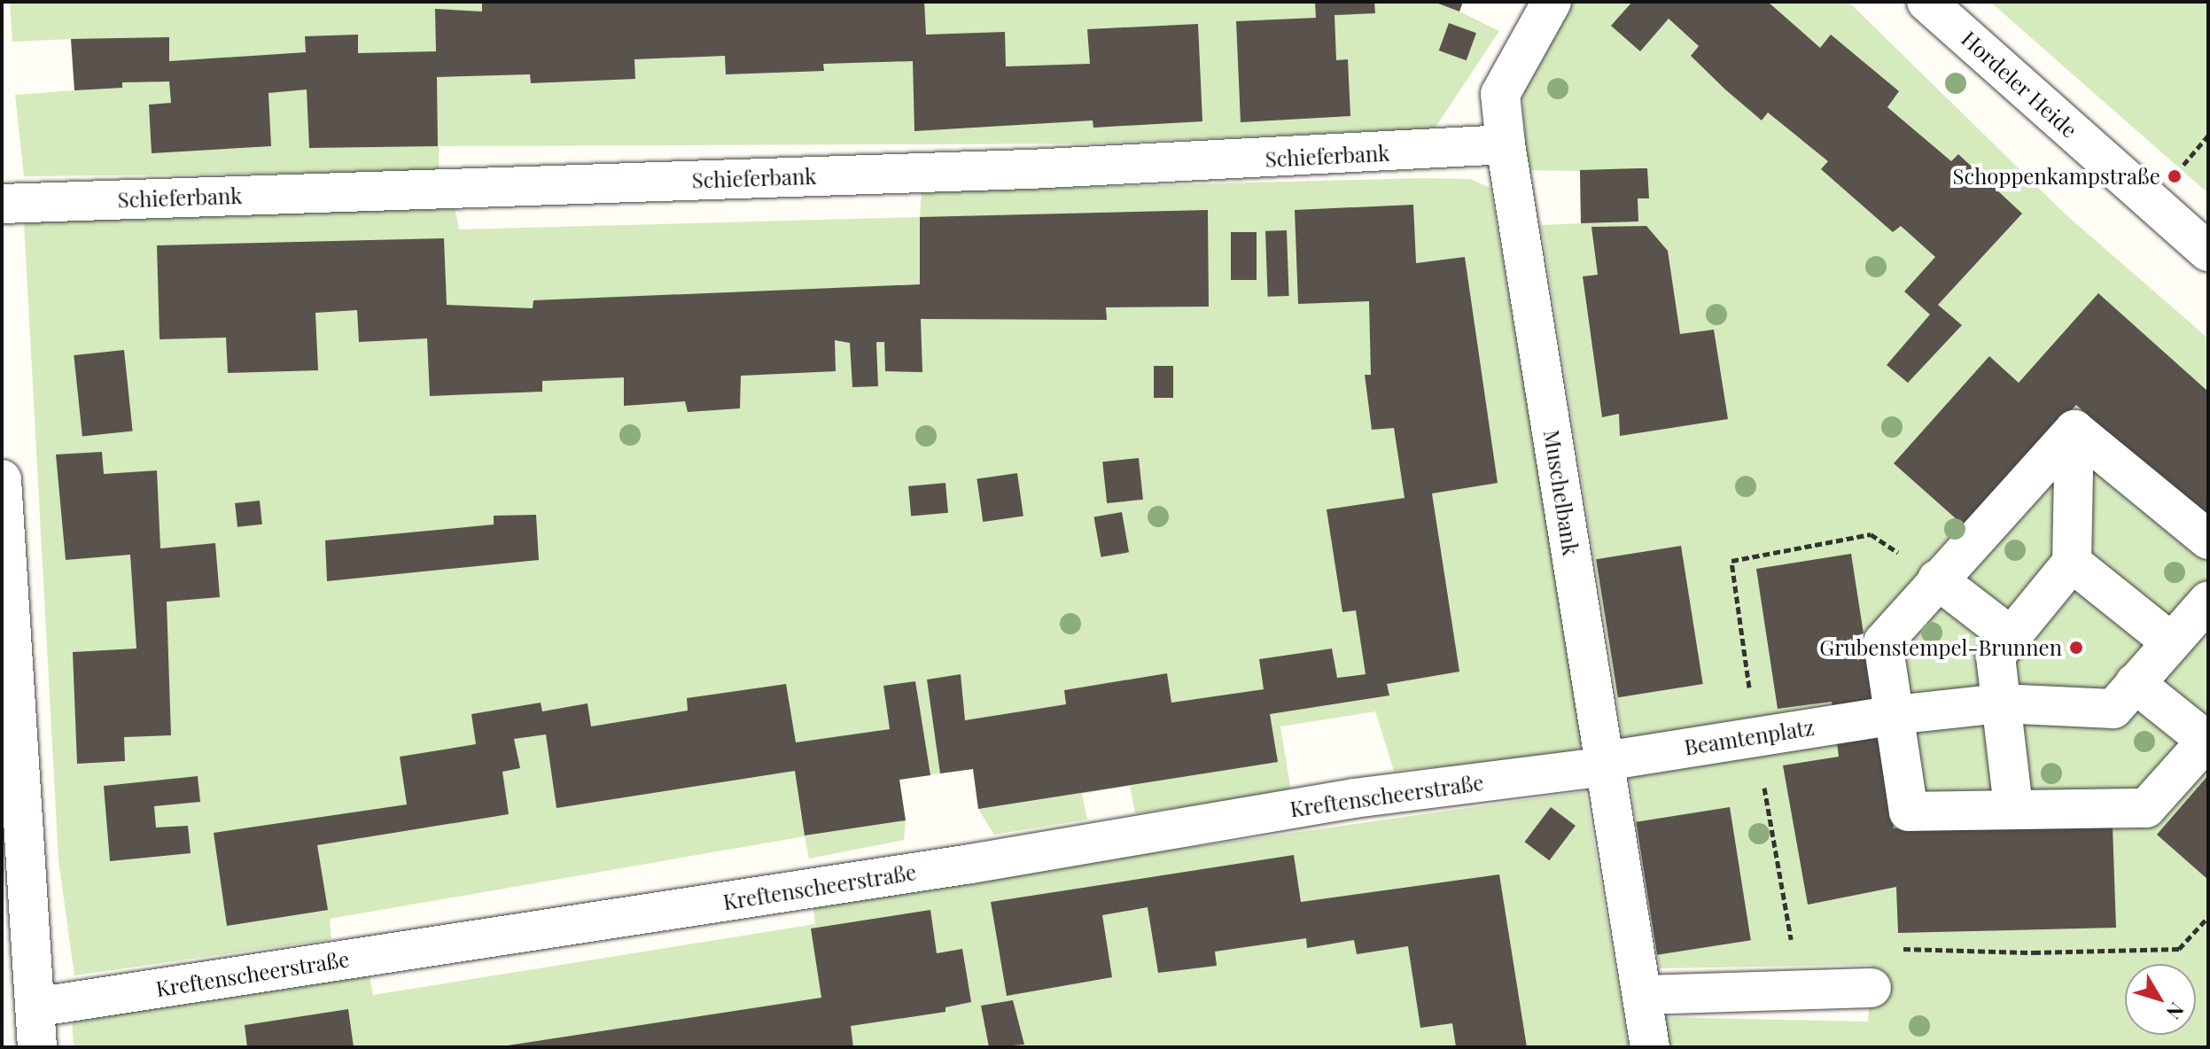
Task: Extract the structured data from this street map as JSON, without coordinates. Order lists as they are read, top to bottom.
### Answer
{
  "streets": {
    "street": [
      "Hordeler Heide",
      "Schieferbank",
      "Muschelbank",
      "Beamtenplatz",
      "Kreftenscheerstraße"
    ]
  },
  "crossings": [
    ["Schieferbank", "Muschelbank"],
    ["Muschelbank", "Beamtenplatz"],
    ["Muschelbank", "Kreftenscheerstraße"],
    ["Beamtenplatz", "Kreftenscheerstraße"]
  ],
  "places": ["Schoppenkampstraße", "Grubenstempel-Brunnen"],
  "north": "bottom right"
}
